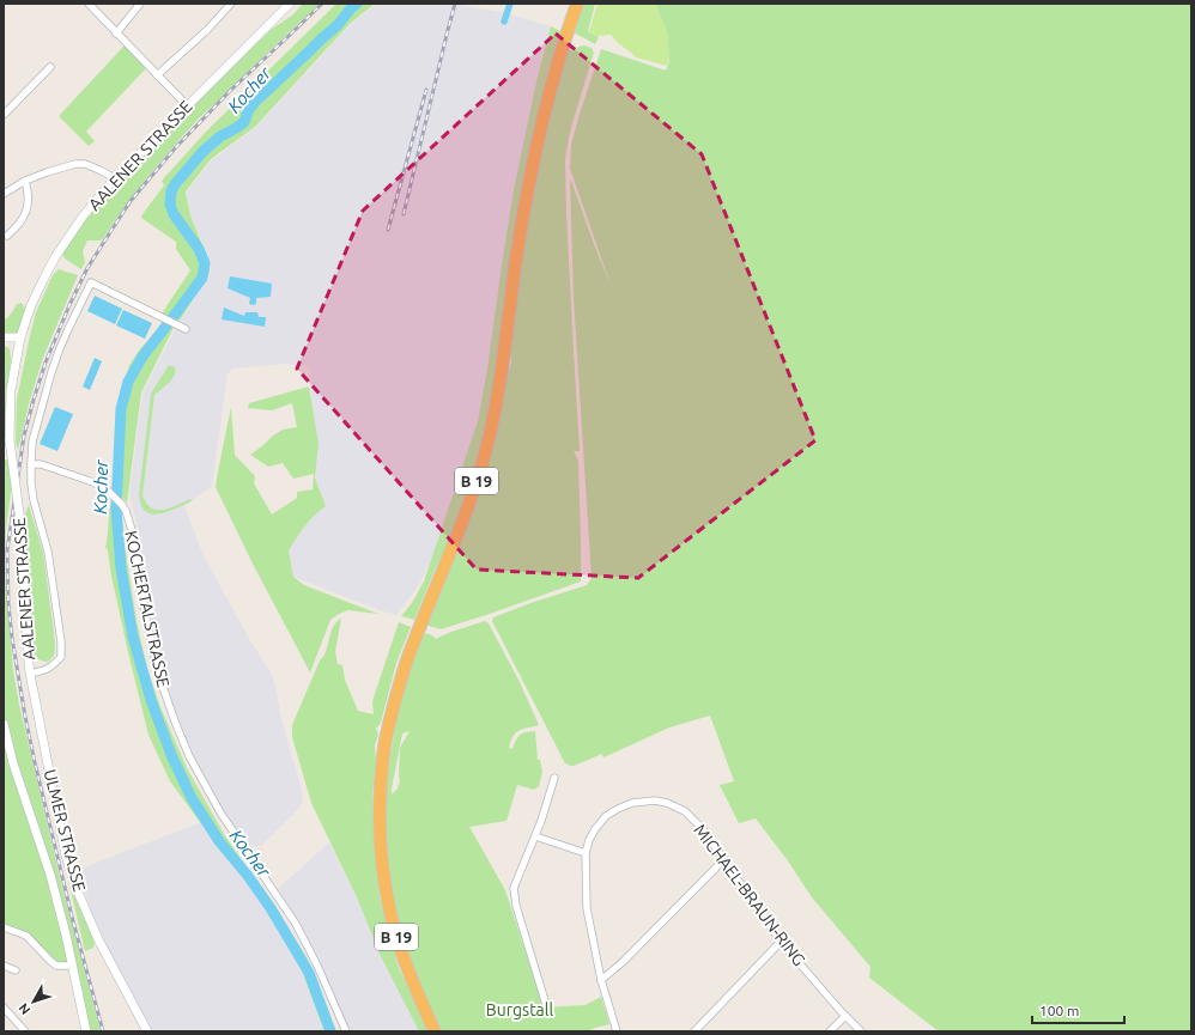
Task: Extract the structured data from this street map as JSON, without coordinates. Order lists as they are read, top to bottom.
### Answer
{
  "streets": {
    "highway": ["B 19"],
    "street": [
      "AALENER STRASSE",
      "KOCHERTALSTRASSE",
      "ULMER STRASSE",
      "MICHAEL-BRAUN-RING"
    ]
  },
  "crossings": [
    ["AALENER STRASSE", "ULMER STRASSE"]
  ],
  "water": ["Kocher"],
  "parks": ["Burgstall"],
  "scale_bar": "100 m",
  "north": "bottom left"
}
